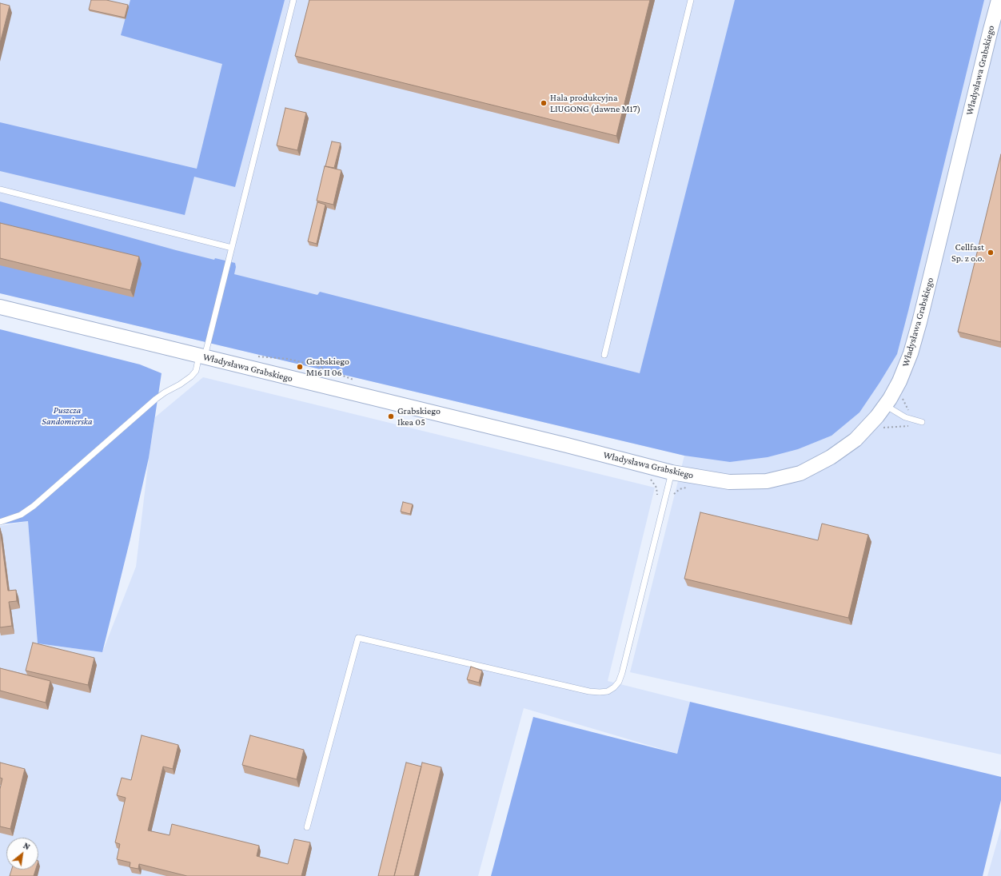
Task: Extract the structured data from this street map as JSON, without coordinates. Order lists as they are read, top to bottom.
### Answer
{
  "streets": {
    "street": ["Władysława Grabskiego"]
  },
  "parks": ["Puszcza Sandomierska"],
  "places": [
    "Hala produkcyjna LIUGONG (dawne M17)",
    "Cellfast Sp. z o.o.",
    "Grabskiego M16 II 06",
    "Grabskiego Ikea 05"
  ],
  "north": "top right"
}
